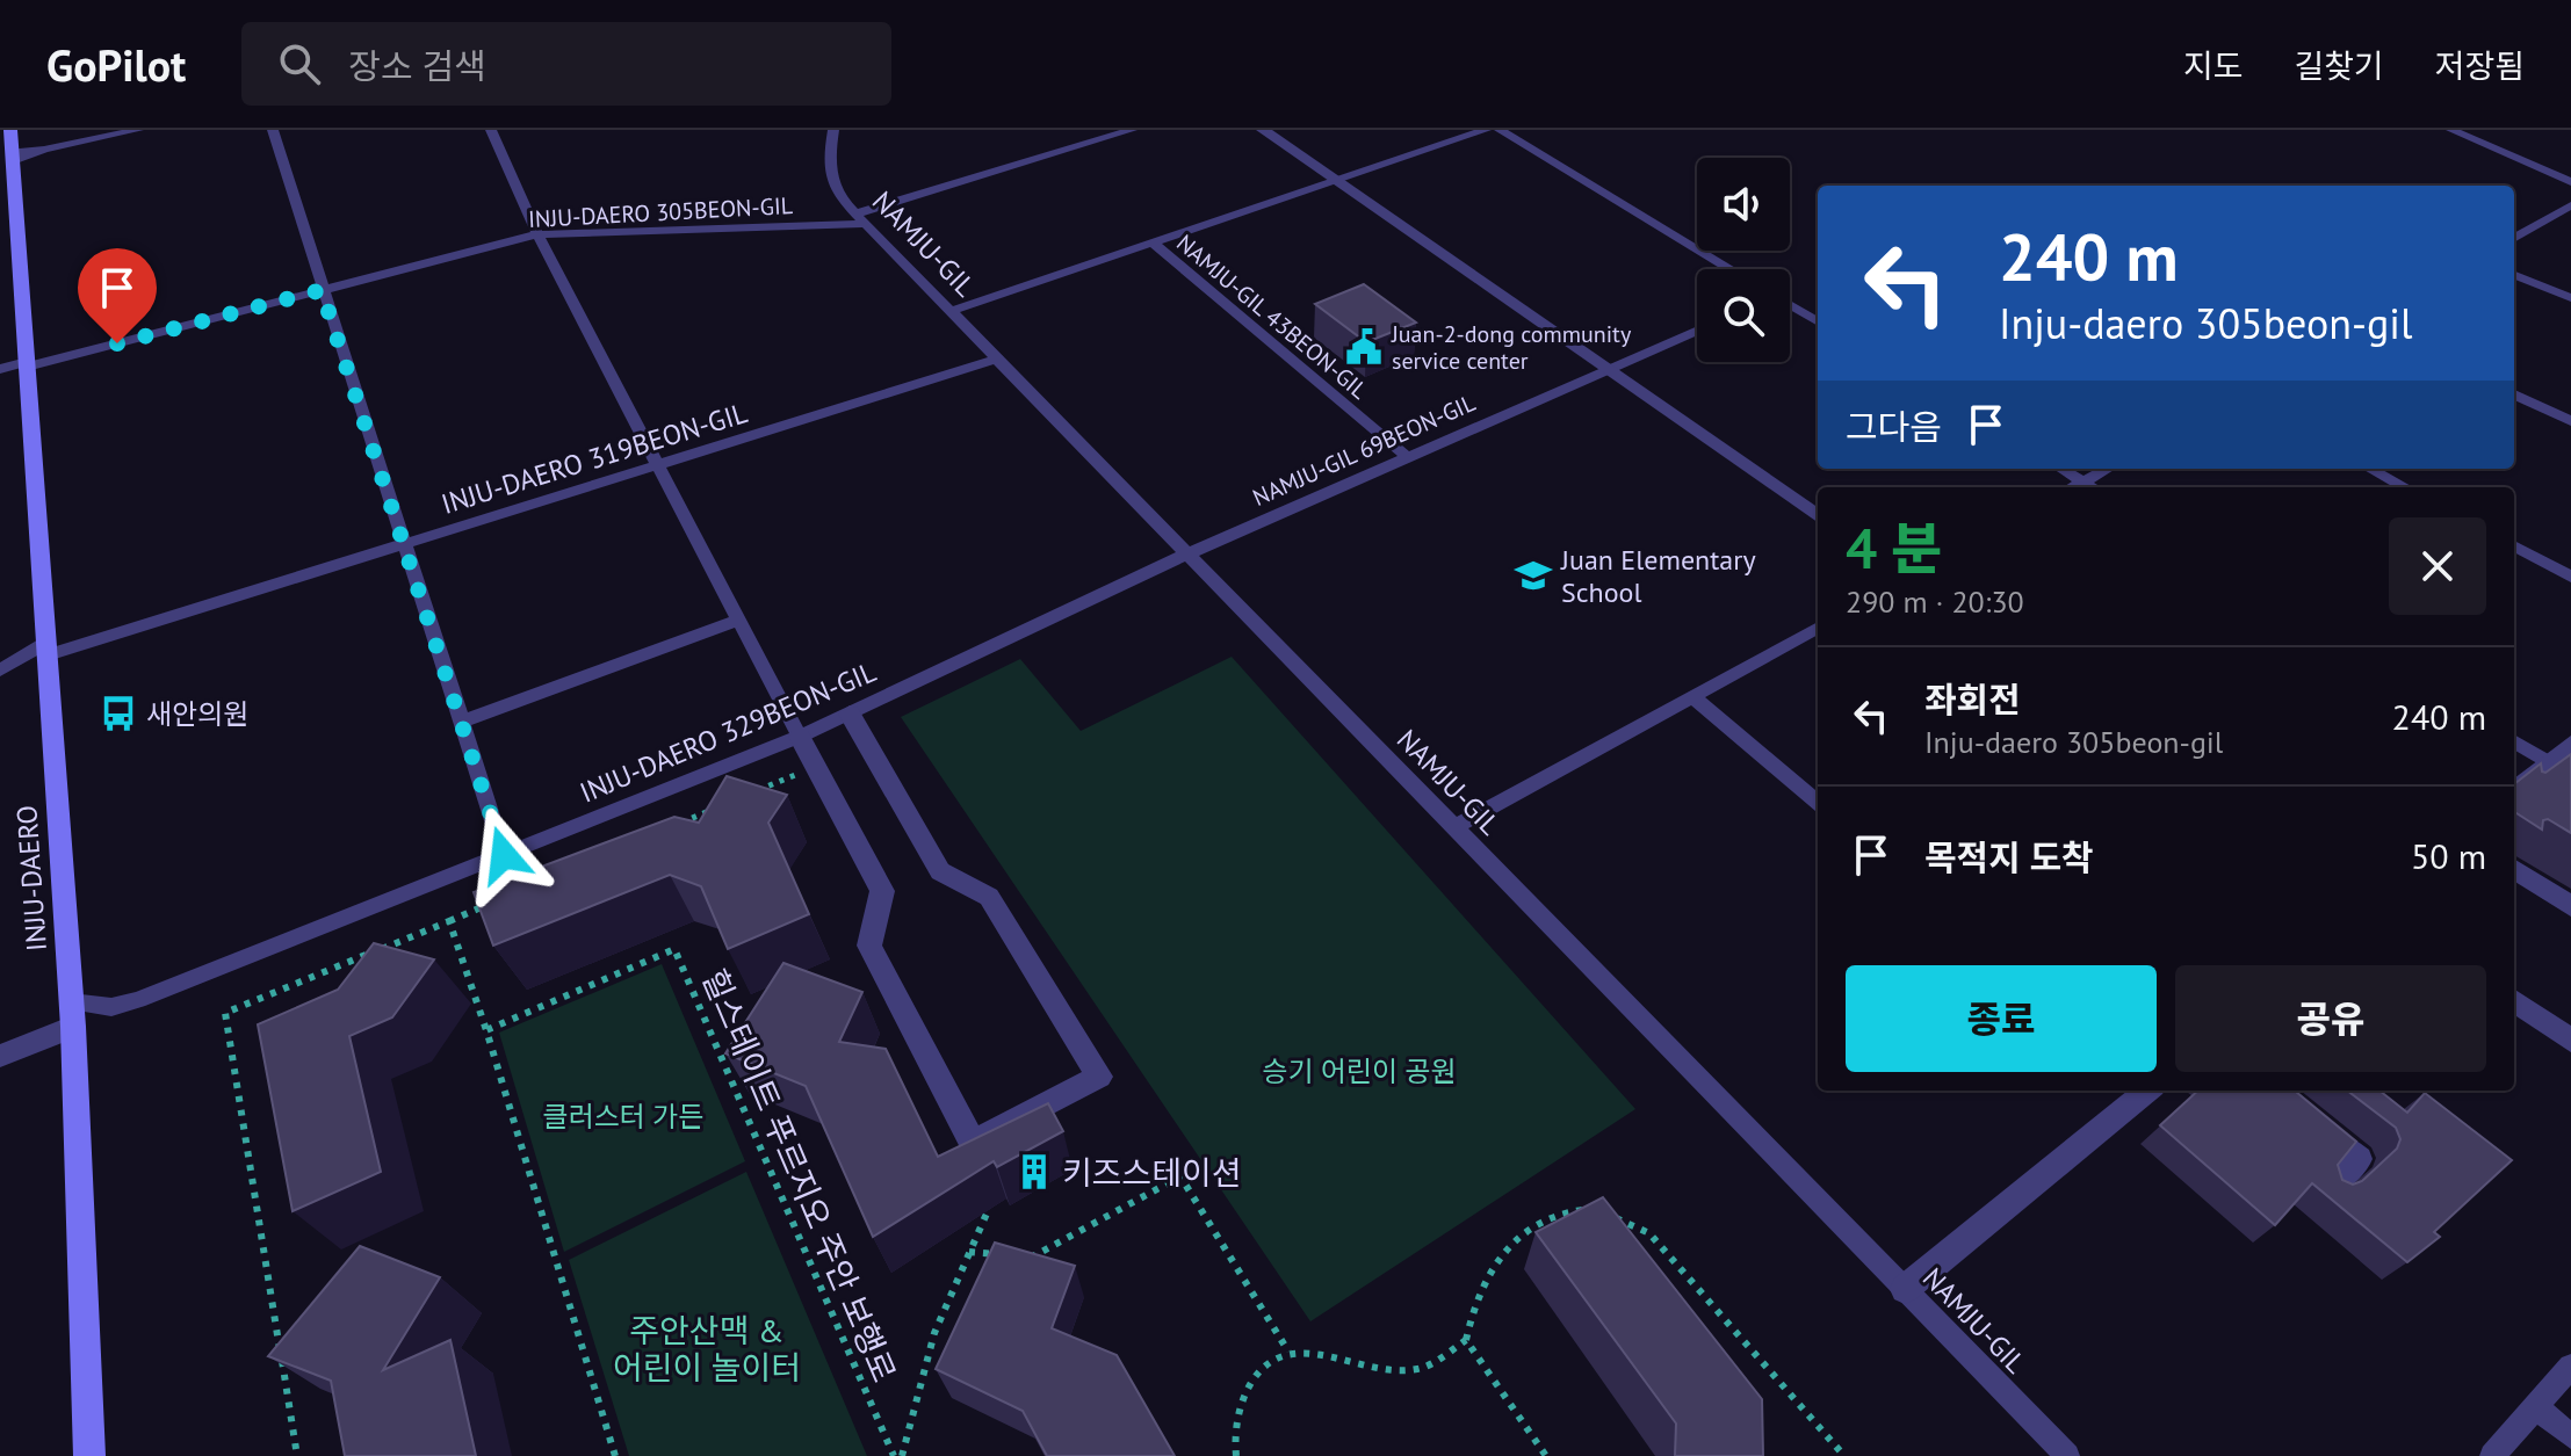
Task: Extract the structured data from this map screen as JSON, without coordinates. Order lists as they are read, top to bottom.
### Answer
{
  "streets": {
    "main road": ["INJU-DAERO"],
    "lane": [
      "INJU-DAERO 305BEON-GIL",
      "NAMJU-GIL",
      "NAMJU-GIL 43BEON-GIL",
      "NAMJU-GIL 69BEON-GIL",
      "INJU-DAERO 319BEON-GIL",
      "INJU-DAERO 329BEON-GIL"
    ],
    "path": ["힐스테이트 푸르지오 주안 보행로"]
  },
  "crossings": [
    ["INJU-DAERO 305BEON-GIL", "NAMJU-GIL"],
    ["INJU-DAERO 305BEON-GIL", "INJU-DAERO"],
    ["NAMJU-GIL", "NAMJU-GIL 43BEON-GIL"],
    ["NAMJU-GIL", "NAMJU-GIL 69BEON-GIL"],
    ["NAMJU-GIL", "INJU-DAERO 319BEON-GIL"],
    ["NAMJU-GIL", "INJU-DAERO 329BEON-GIL"],
    ["NAMJU-GIL 43BEON-GIL", "NAMJU-GIL 69BEON-GIL"],
    ["NAMJU-GIL 69BEON-GIL", "INJU-DAERO 329BEON-GIL"],
    ["INJU-DAERO 319BEON-GIL", "INJU-DAERO"],
    ["INJU-DAERO 329BEON-GIL", "INJU-DAERO"]
  ],
  "parks": ["승기 어린이 공원", "클러스터 가든", "주안산맥 & 어린이 놀이터"],
  "places": {
    "public building": ["Juan-2-dong community service center"],
    "school or university": ["Juan Elementary School"],
    "bus stop": ["새안의원"],
    "building": ["키즈스테이션"]
  },
  "page": {
    "header": "GoPilot",
    "search": "장소 검색",
    "nav": ["지도", "길찾기", "저장됨"],
    "turn": ["240 m", "Inju-daero 305beon-gil"],
    "then": "그다음",
    "heading": ["4 분", "290 m · 20:30"],
    "list": [
      {
        "name": "좌회전",
        "note": "Inju-daero 305beon-gil",
        "value": "240 m"
      },
      {
        "name": "목적지 도착",
        "value": "50 m"
      }
    ],
    "buttons": ["종료", "공유"]
  }
}
